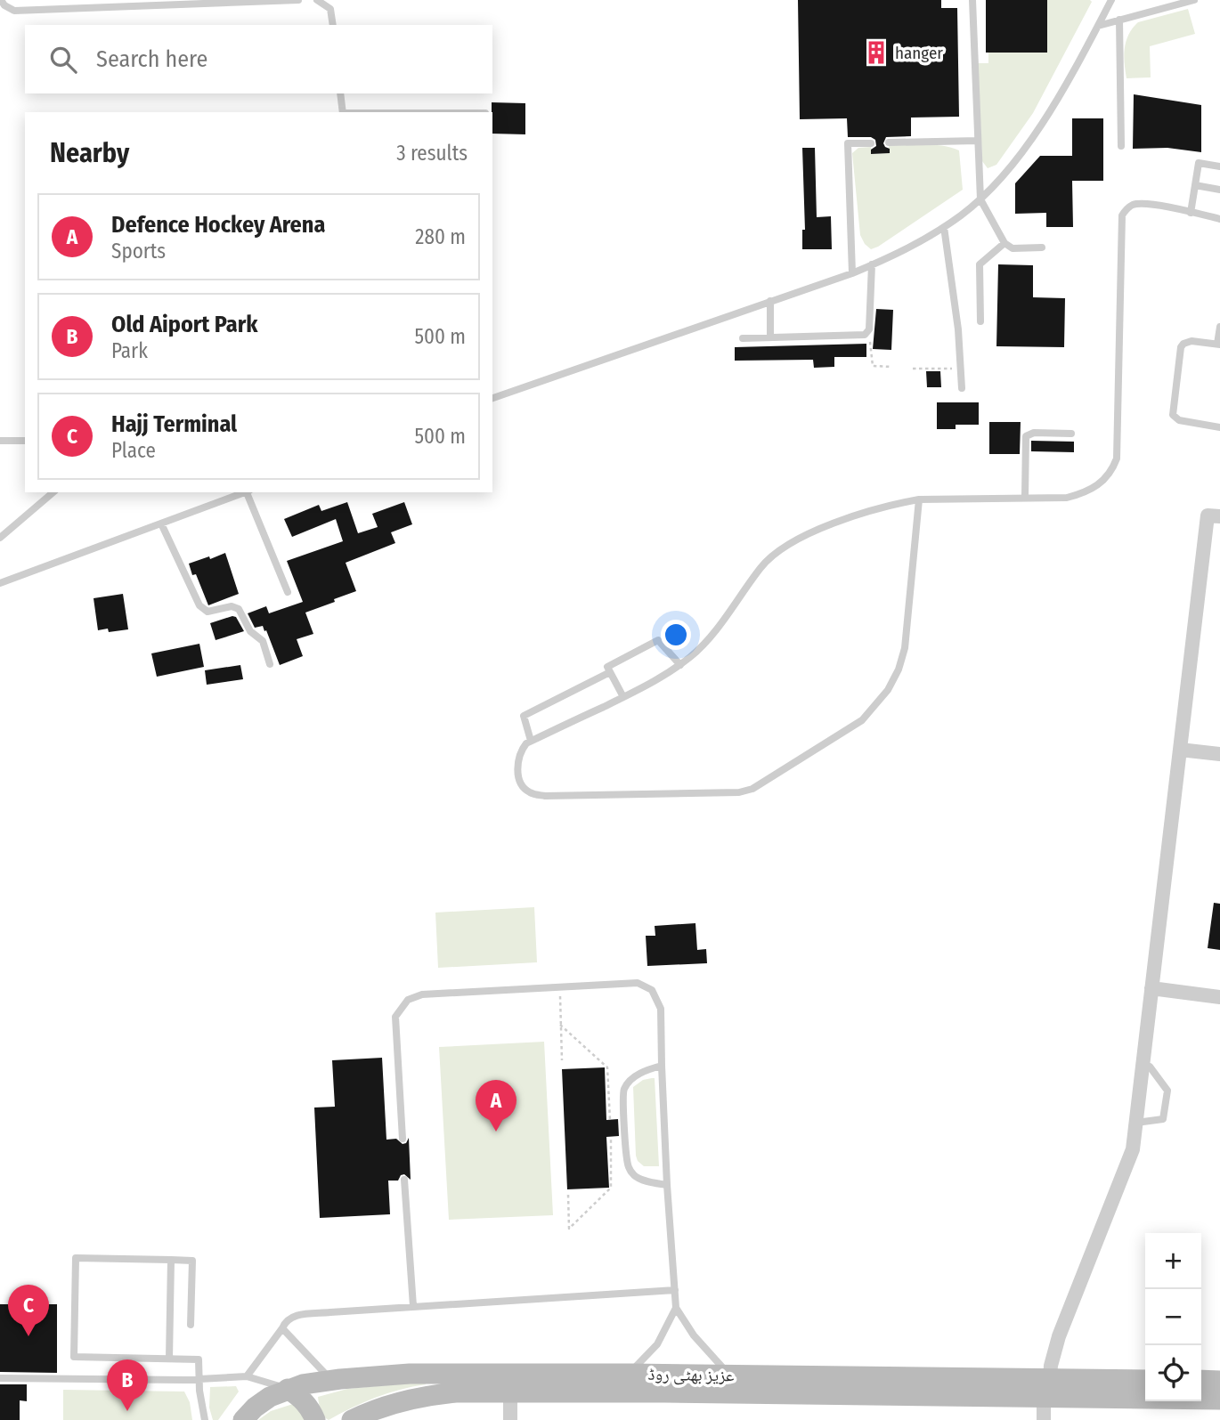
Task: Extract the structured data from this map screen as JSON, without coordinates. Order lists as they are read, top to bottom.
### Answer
{
  "streets": {
    "main road": ["عزیز بھٹی روڈ"]
  },
  "places": {
    "building": ["hanger"]
  },
  "page": {
    "search": "Search here",
    "heading": ["Nearby", "3 results"],
    "list": [
      {
        "mark": "A",
        "name": "Defence Hockey Arena",
        "note": "Sports",
        "value": "280 m"
      },
      {
        "mark": "B",
        "name": "Old Aiport Park",
        "note": "Park",
        "value": "500 m"
      },
      {
        "mark": "C",
        "name": "Hajj Terminal",
        "note": "Place",
        "value": "500 m"
      }
    ],
    "pins": ["A", "C", "B"],
    "map_buttons": ["+", "−"]
  }
}
